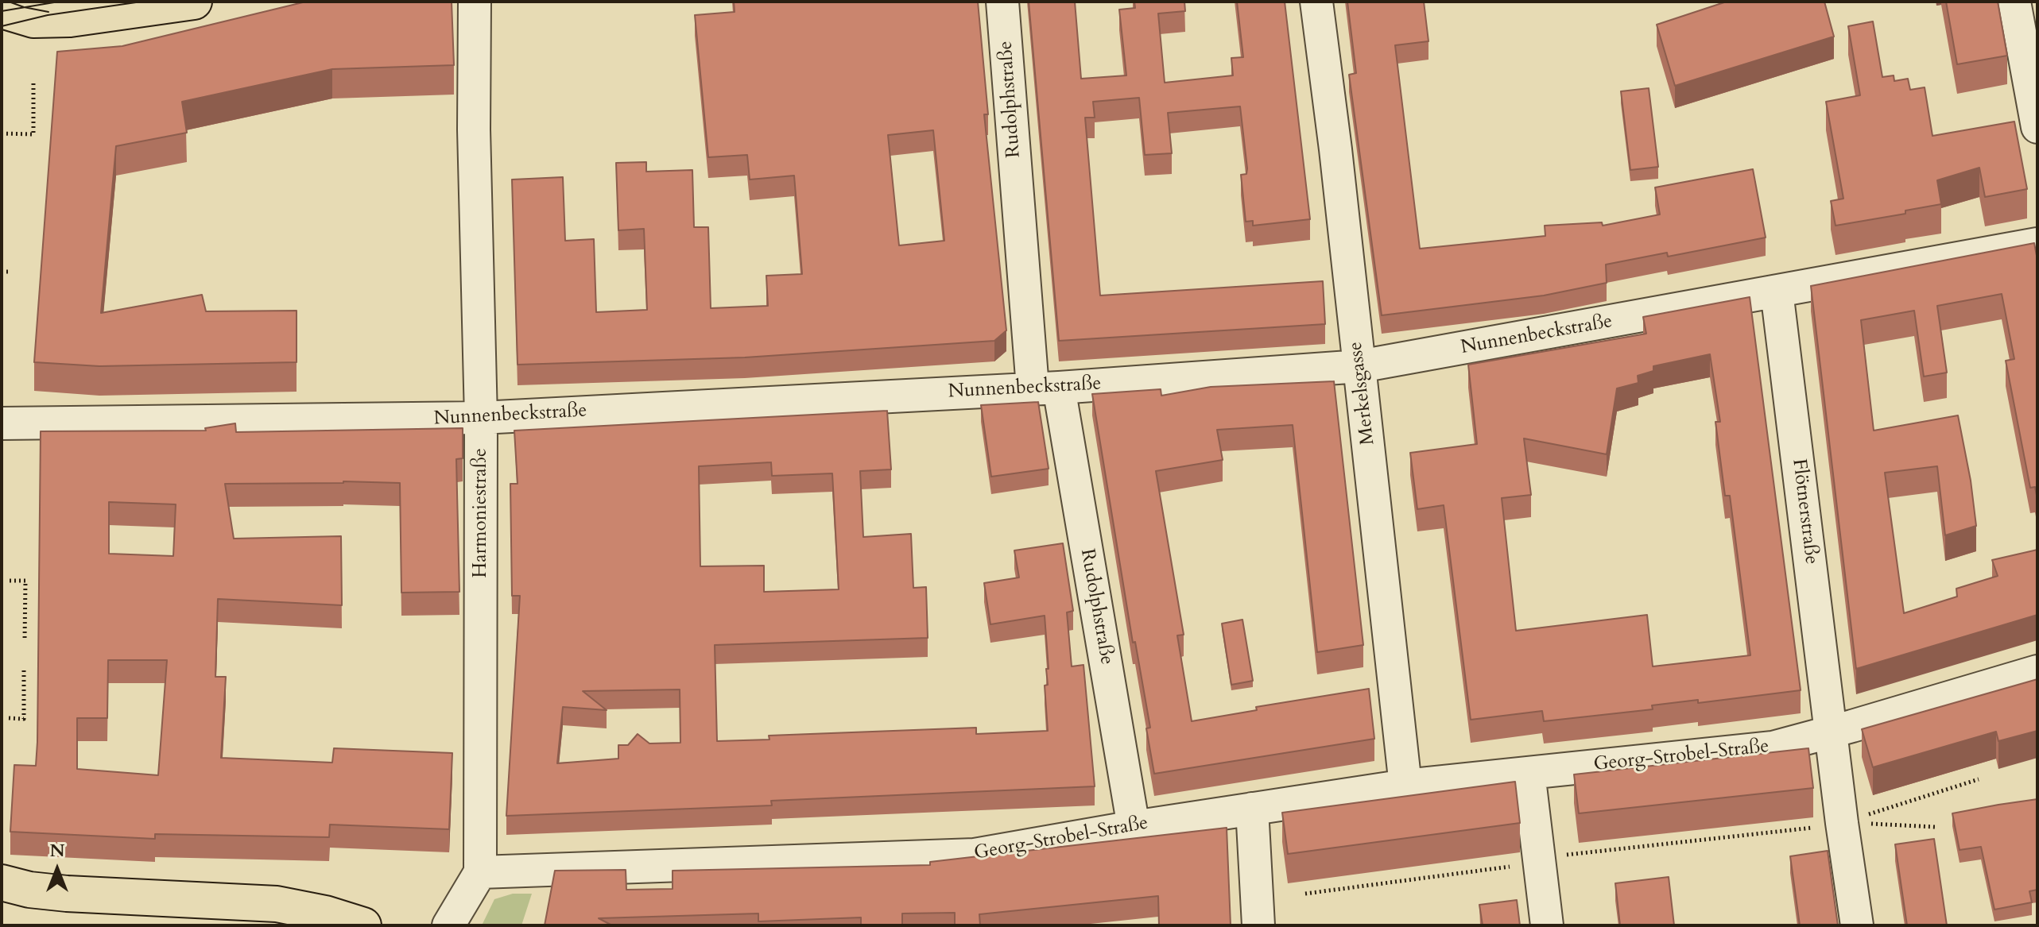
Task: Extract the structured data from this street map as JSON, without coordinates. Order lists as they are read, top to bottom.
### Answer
{
  "streets": {
    "street": [
      "Rudolphstraße",
      "Nunnenbeckstraße",
      "Merkelsgasse",
      "Flötnerstraße",
      "Harmoniestraße",
      "Georg-Strobel-Straße"
    ]
  },
  "crossings": [
    ["Rudolphstraße", "Nunnenbeckstraße"],
    ["Rudolphstraße", "Georg-Strobel-Straße"],
    ["Nunnenbeckstraße", "Merkelsgasse"],
    ["Nunnenbeckstraße", "Flötnerstraße"],
    ["Nunnenbeckstraße", "Harmoniestraße"],
    ["Merkelsgasse", "Georg-Strobel-Straße"],
    ["Flötnerstraße", "Georg-Strobel-Straße"],
    ["Harmoniestraße", "Georg-Strobel-Straße"]
  ],
  "north": "top"
}
